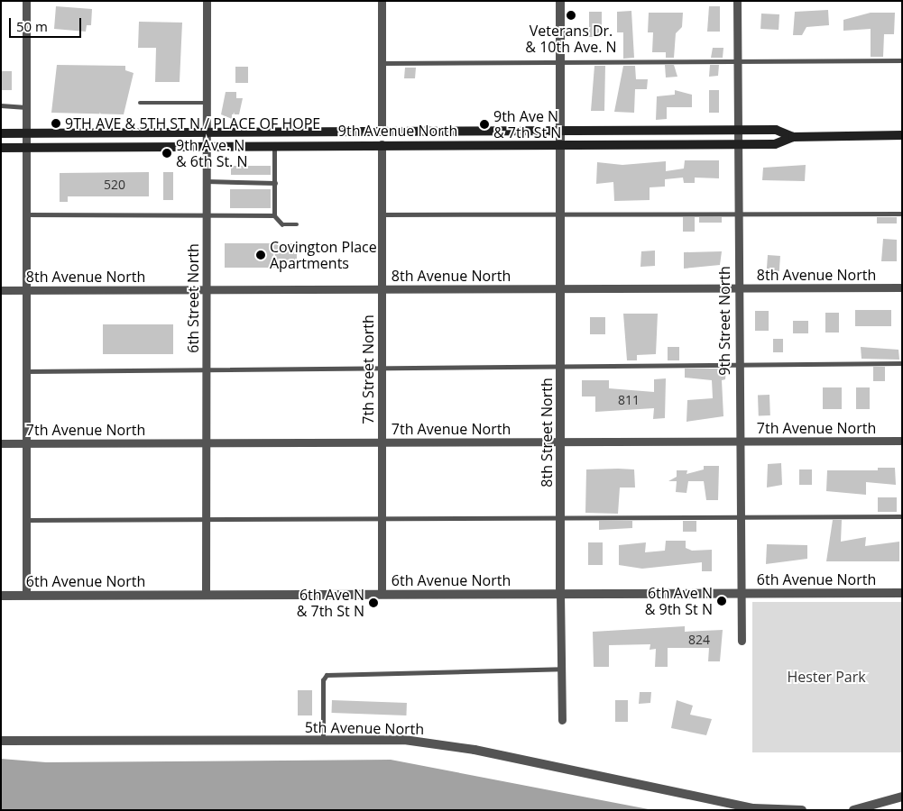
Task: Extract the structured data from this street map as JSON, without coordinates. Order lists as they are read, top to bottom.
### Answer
{
  "streets": {
    "main road": ["9th Avenue North"],
    "street": [
      "8th Avenue North",
      "6th Street North",
      "9th Street North",
      "7th Street North",
      "7th Avenue North",
      "8th Street North",
      "6th Avenue North",
      "5th Avenue North"
    ]
  },
  "crossings": [
    ["9th Avenue North", "6th Street North"],
    ["9th Avenue North", "9th Street North"],
    ["9th Avenue North", "7th Street North"],
    ["9th Avenue North", "8th Street North"],
    ["8th Avenue North", "6th Street North"],
    ["8th Avenue North", "9th Street North"],
    ["8th Avenue North", "7th Street North"],
    ["8th Avenue North", "8th Street North"],
    ["6th Street North", "7th Avenue North"],
    ["6th Street North", "6th Avenue North"],
    ["9th Street North", "7th Avenue North"],
    ["9th Street North", "6th Avenue North"],
    ["7th Street North", "7th Avenue North"],
    ["7th Street North", "6th Avenue North"],
    ["7th Avenue North", "8th Street North"],
    ["8th Street North", "6th Avenue North"]
  ],
  "parks": ["Hester Park"],
  "places": [
    "Veterans Dr. & 10th Ave. N",
    "9TH AVE & 5TH ST N / PLACE OF HOPE",
    "9th Ave N & 7th St N",
    "9th Ave. N & 6th St. N",
    "Covington Place Apartments",
    "6th Ave N & 9th St N",
    "6th Ave N & 7th St N"
  ],
  "house_numbers": ["520", "811", "824"],
  "scale_bar": "50 m"
}
